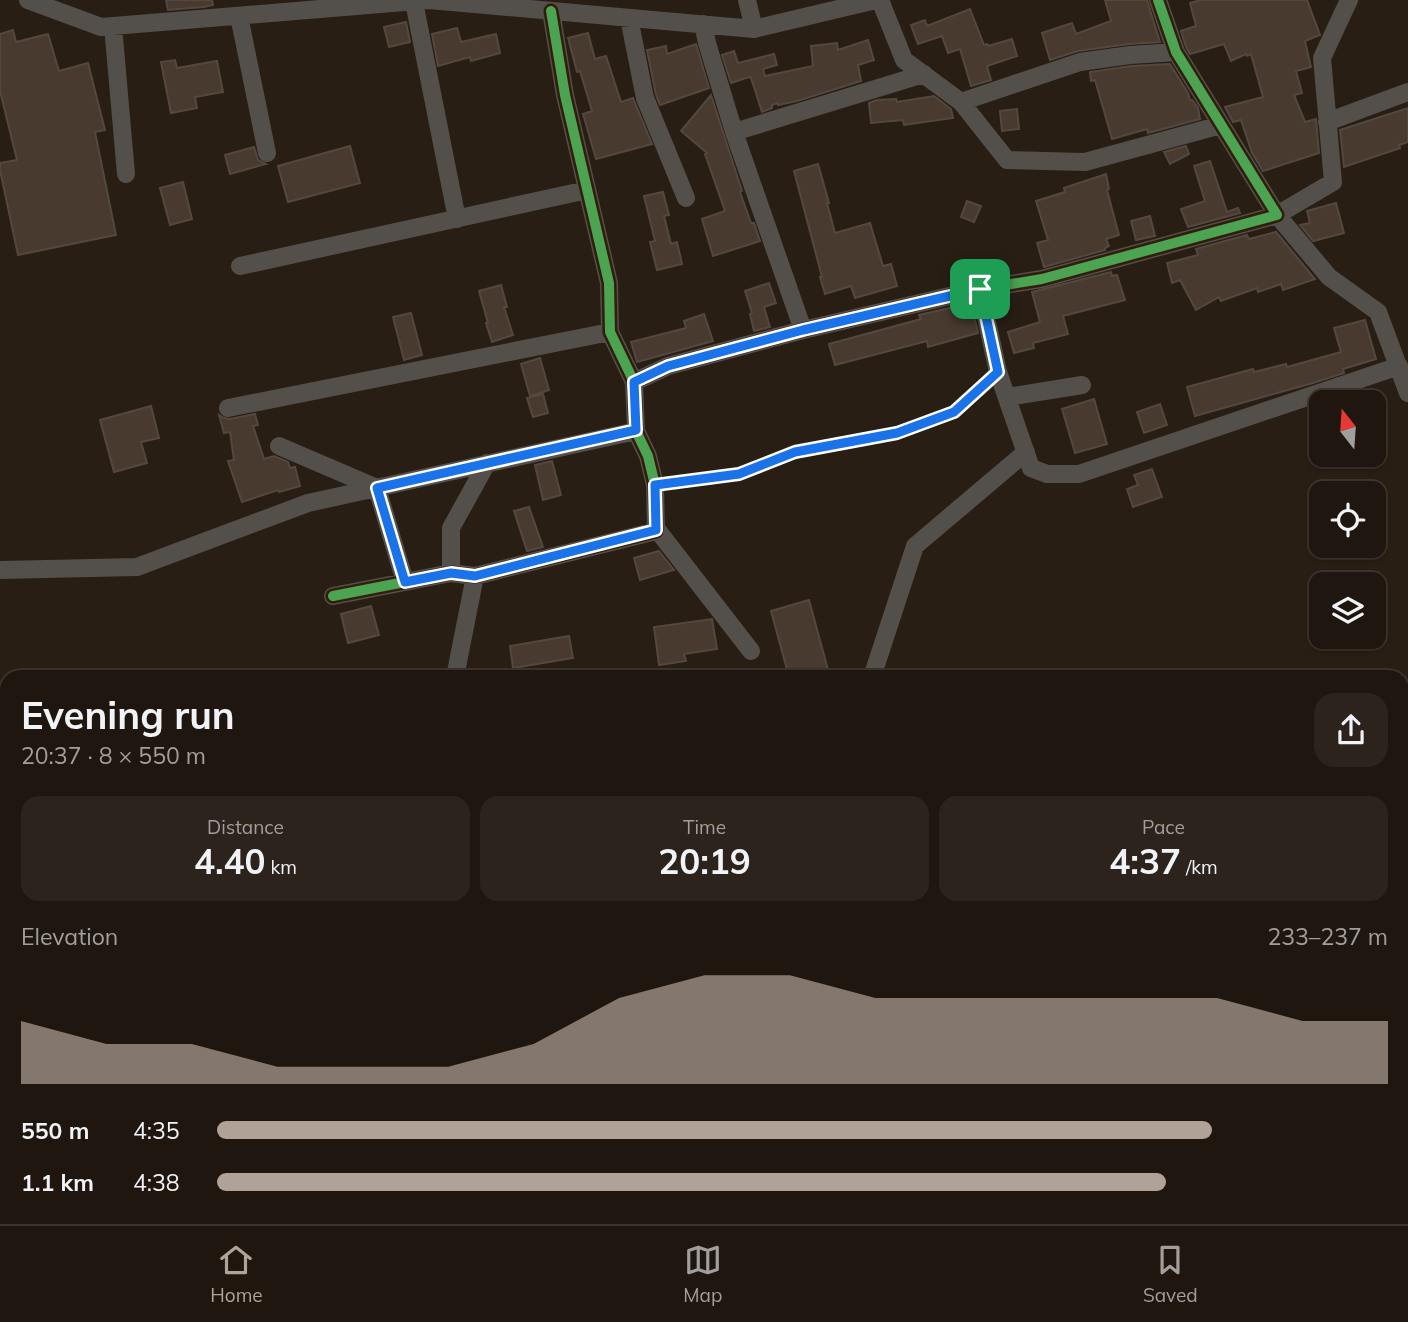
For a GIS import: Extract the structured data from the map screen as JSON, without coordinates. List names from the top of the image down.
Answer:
{
  "north": "top",
  "page": {
    "heading": ["Evening run", "20:37 · 8 × 550 m"],
    "stats": [
      ["Distance", "4.40 km"],
      ["Time", "20:19"],
      ["Pace", "4:37 /km"]
    ],
    "chart": ["Elevation", "233–237 m"],
    "list": [
      {
        "name": "550 m",
        "note": "4:35"
      },
      {
        "name": "1.1 km",
        "note": "4:38"
      }
    ],
    "tabs": ["Home", "Map", "Saved"]
  }
}
